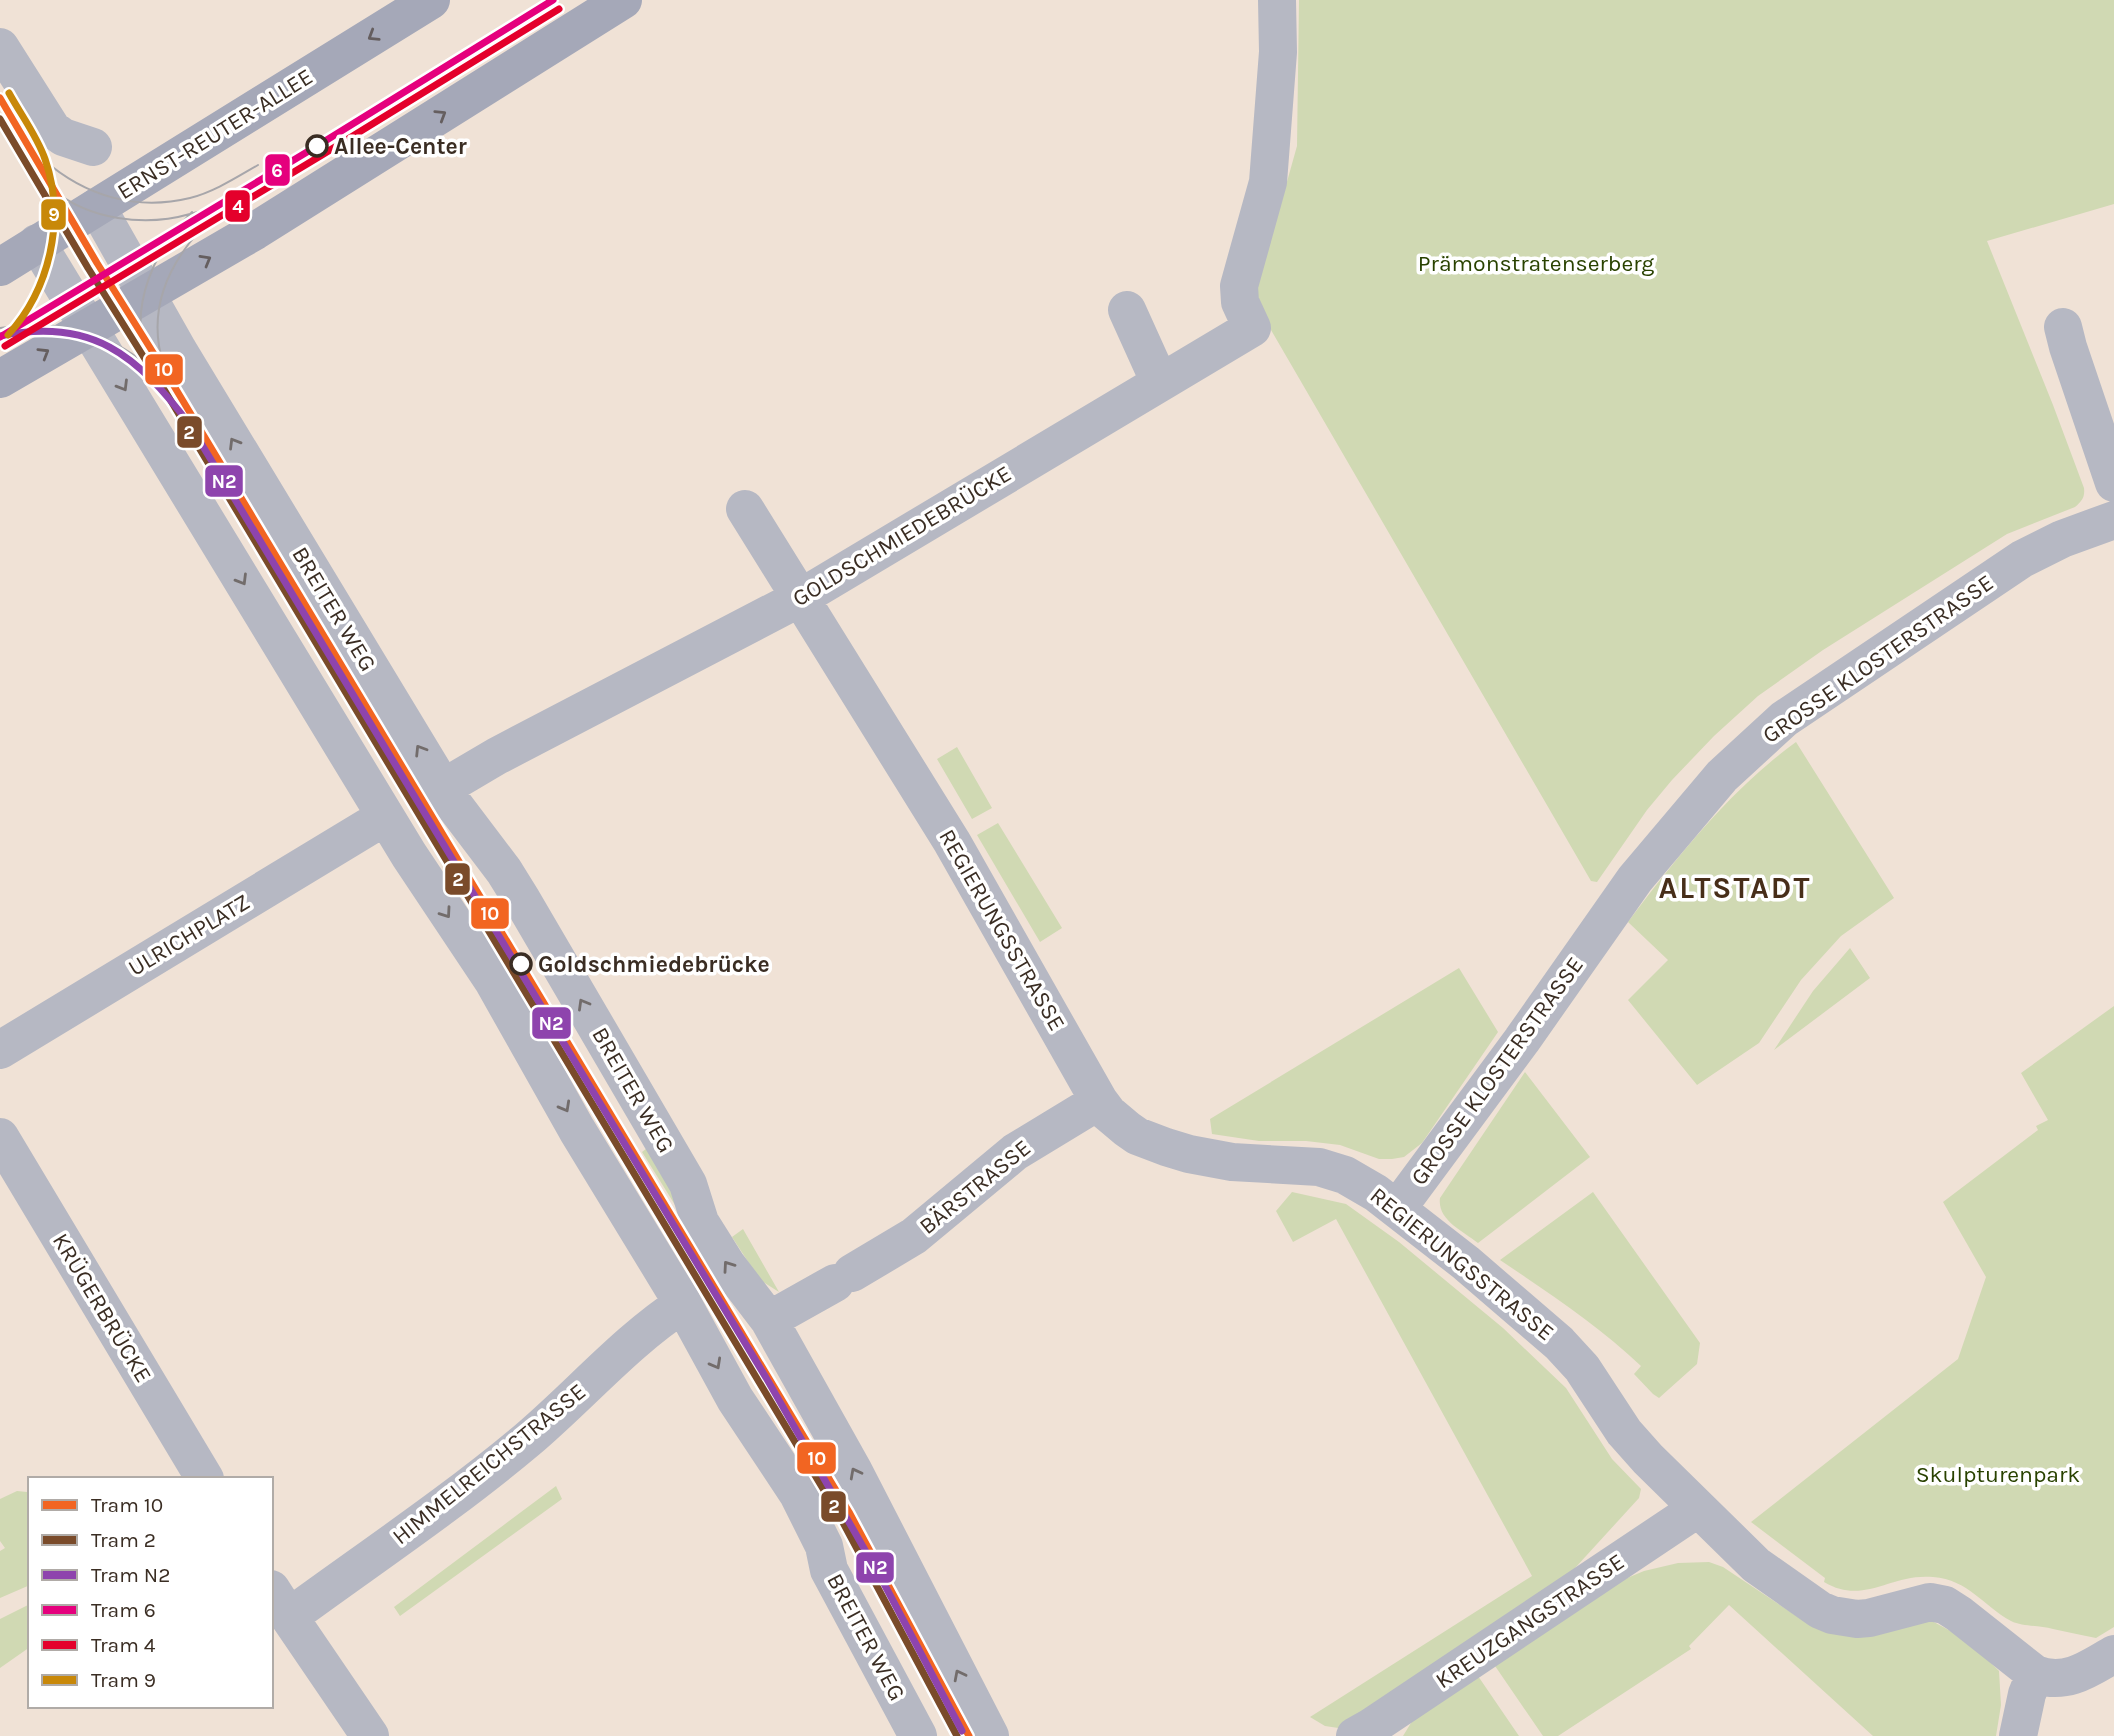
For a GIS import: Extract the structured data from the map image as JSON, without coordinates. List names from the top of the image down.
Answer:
{
  "streets": {
    "main road": ["ERNST-REUTER-ALLEE"],
    "street": [
      "GOLDSCHMIEDEBRÜCKE",
      "BREITER WEG",
      "GROSSE KLOSTERSTRASSE",
      "REGIERUNGSSTRASSE",
      "ULRICHPLATZ",
      "BÄRSTRASSE",
      "KRÜGERBRÜCKE",
      "HIMMELREICHSTRASSE",
      "KREUZGANGSTRASSE"
    ]
  },
  "crossings": [
    ["ERNST-REUTER-ALLEE", "BREITER WEG"],
    ["GOLDSCHMIEDEBRÜCKE", "REGIERUNGSSTRASSE"],
    ["BREITER WEG", "BÄRSTRASSE"],
    ["BREITER WEG", "HIMMELREICHSTRASSE"],
    ["GROSSE KLOSTERSTRASSE", "REGIERUNGSSTRASSE"],
    ["REGIERUNGSSTRASSE", "BÄRSTRASSE"],
    ["REGIERUNGSSTRASSE", "KREUZGANGSTRASSE"]
  ],
  "districts": ["ALTSTADT"],
  "parks": ["Prämonstratenserberg", "Skulpturenpark"],
  "places": ["Allee-Center", "Goldschmiedebrücke"],
  "lines": [
    "tram line 6",
    "tram line 4",
    "tram line 9",
    "tram line 10",
    "tram line 2",
    "tram line N2"
  ],
  "legend": [
    "Tram 10",
    "Tram 2",
    "Tram N2",
    "Tram 6",
    "Tram 4",
    "Tram 9"
  ]
}
